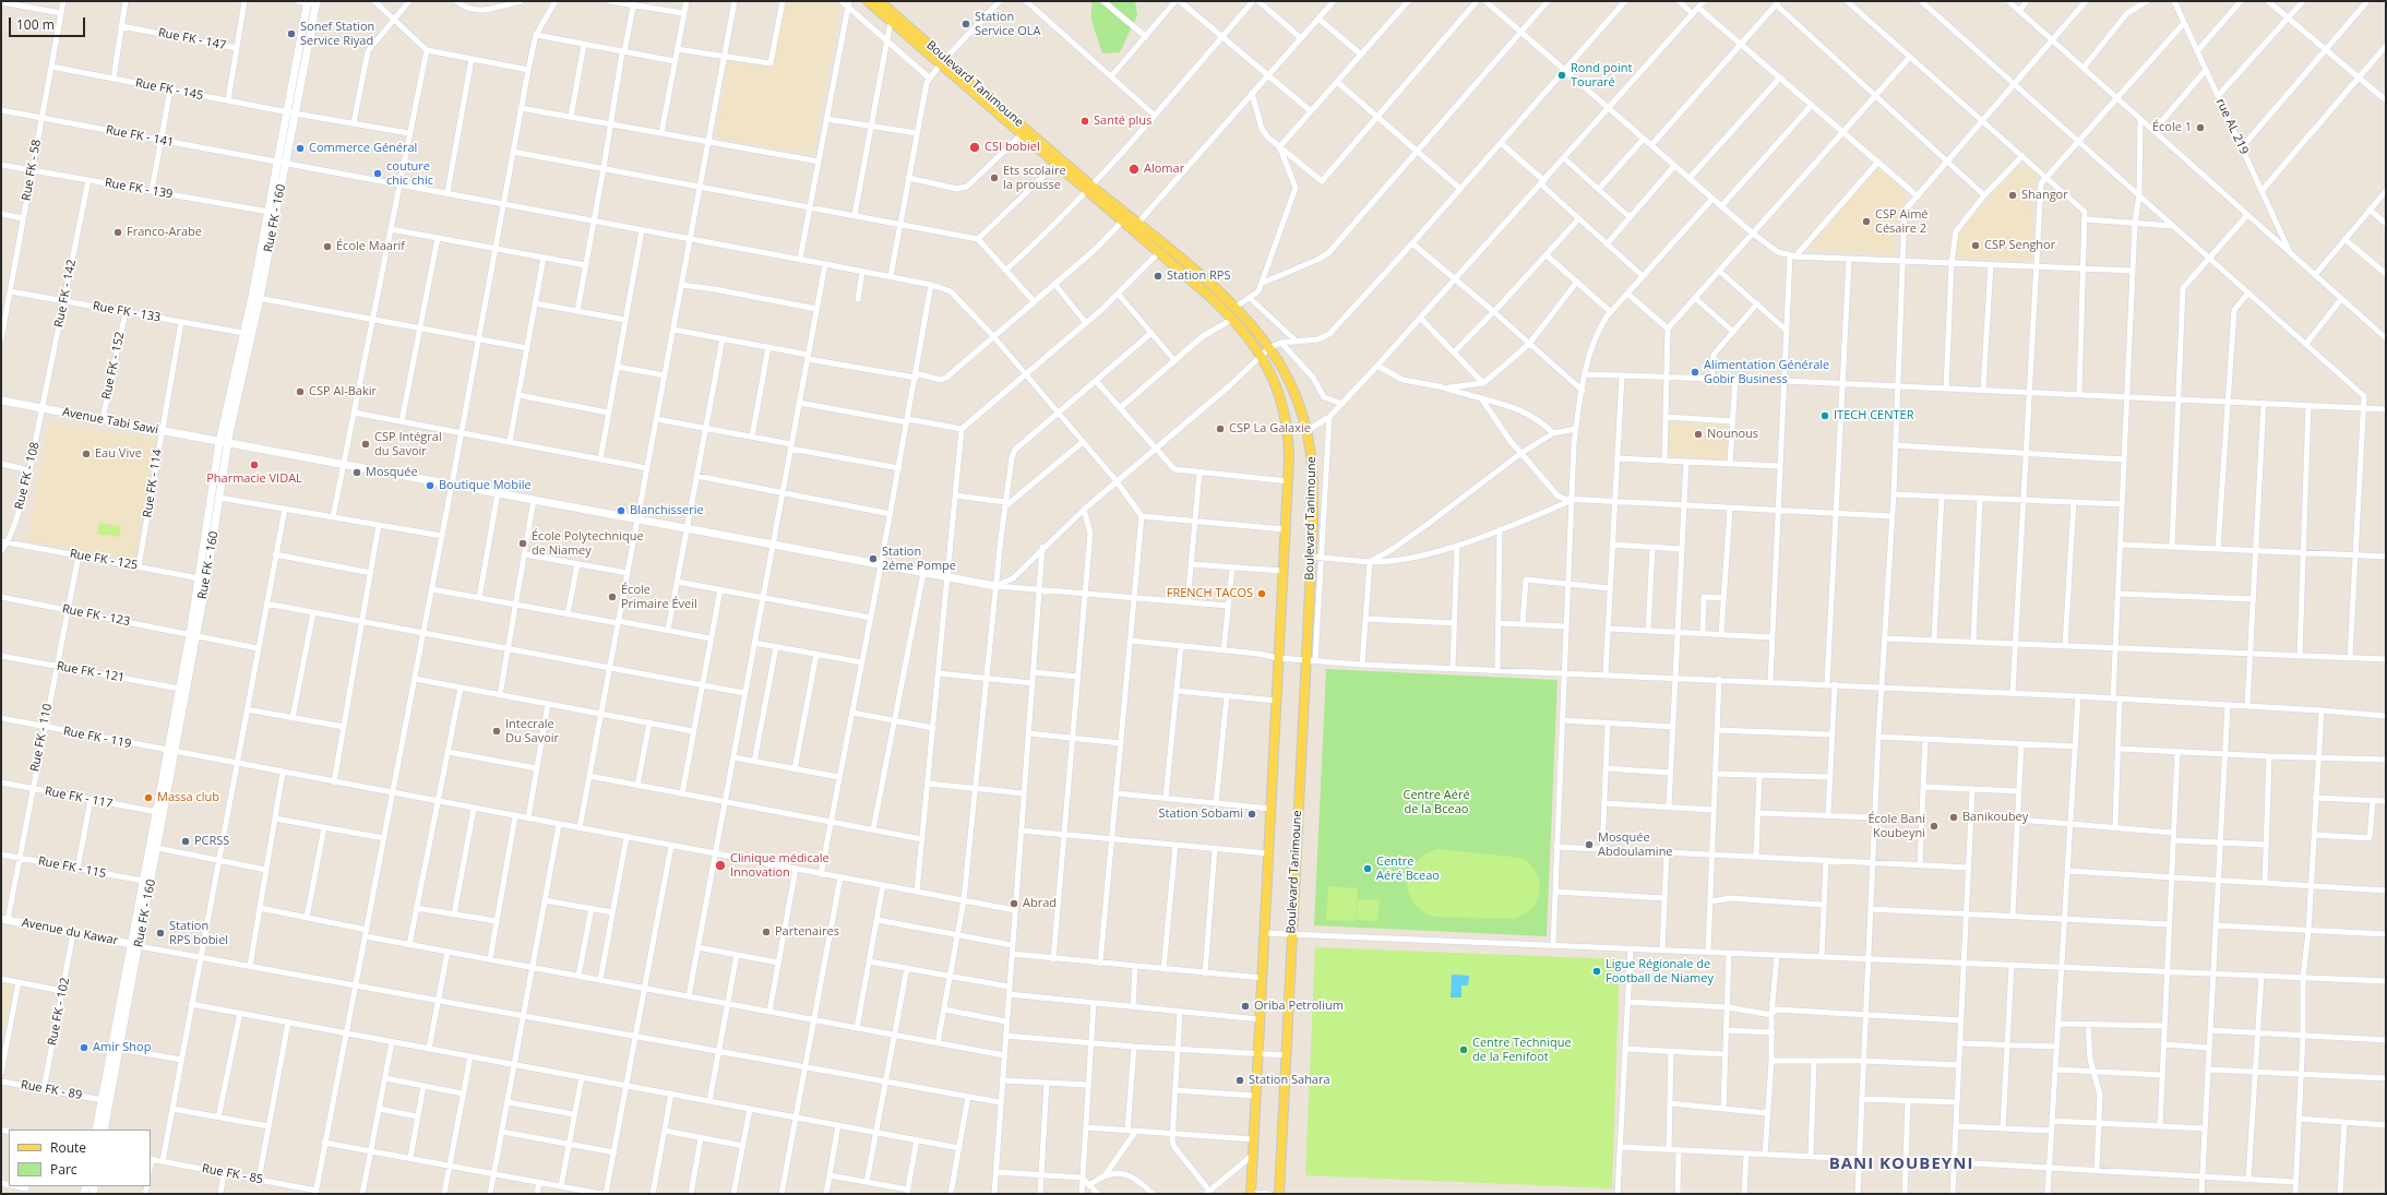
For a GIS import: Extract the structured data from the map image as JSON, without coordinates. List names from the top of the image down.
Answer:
{
  "streets": {
    "main road": [
      "Boulevard Tanimoune",
      "Rue FK - 160",
      "Avenue Tabi Sawi",
      "Avenue du Kawar"
    ],
    "street": [
      "Rue FK - 147",
      "Rue FK - 145",
      "rue AL 219",
      "Rue FK - 141",
      "Rue FK - 58",
      "Rue FK - 139",
      "Rue FK - 142",
      "Rue FK - 133",
      "Rue FK - 152",
      "Rue FK - 108",
      "Rue FK - 114",
      "Rue FK - 125",
      "Rue FK - 123",
      "Rue FK - 121",
      "Rue FK - 110",
      "Rue FK - 119",
      "Rue FK - 117",
      "Rue FK - 115",
      "Rue FK - 102",
      "Rue FK - 89",
      "Rue FK - 85"
    ]
  },
  "crossings": [
    ["Rue FK - 145", "Rue FK - 58"],
    ["Rue FK - 145", "Rue FK - 160"],
    ["Rue FK - 141", "Rue FK - 58"],
    ["Rue FK - 141", "Rue FK - 160"],
    ["Rue FK - 58", "Rue FK - 139"],
    ["Rue FK - 58", "Rue FK - 133"],
    ["Rue FK - 139", "Rue FK - 160"],
    ["Rue FK - 139", "Rue FK - 142"],
    ["Rue FK - 160", "Rue FK - 133"],
    ["Rue FK - 160", "Avenue Tabi Sawi"],
    ["Rue FK - 160", "Rue FK - 125"],
    ["Rue FK - 160", "Rue FK - 123"],
    ["Rue FK - 160", "Rue FK - 121"],
    ["Rue FK - 160", "Rue FK - 119"],
    ["Rue FK - 160", "Rue FK - 117"],
    ["Rue FK - 160", "Rue FK - 115"],
    ["Rue FK - 160", "Avenue du Kawar"],
    ["Rue FK - 160", "Rue FK - 89"],
    ["Rue FK - 142", "Rue FK - 133"],
    ["Rue FK - 142", "Avenue Tabi Sawi"],
    ["Rue FK - 142", "Rue FK - 108"],
    ["Rue FK - 133", "Rue FK - 152"],
    ["Rue FK - 133", "Rue FK - 114"],
    ["Rue FK - 152", "Avenue Tabi Sawi"],
    ["Avenue Tabi Sawi", "Rue FK - 108"],
    ["Avenue Tabi Sawi", "Rue FK - 114"],
    ["Rue FK - 108", "Rue FK - 125"],
    ["Rue FK - 114", "Rue FK - 125"],
    ["Rue FK - 125", "Rue FK - 110"],
    ["Rue FK - 123", "Rue FK - 110"],
    ["Rue FK - 121", "Rue FK - 110"],
    ["Rue FK - 110", "Rue FK - 119"],
    ["Rue FK - 110", "Rue FK - 117"],
    ["Rue FK - 110", "Rue FK - 115"],
    ["Rue FK - 110", "Avenue du Kawar"],
    ["Avenue du Kawar", "Rue FK - 102"],
    ["Rue FK - 102", "Rue FK - 89"]
  ],
  "districts": ["BANI KOUBEYNI"],
  "parks": ["Centre Aéré de la Bceao"],
  "places": [
    "Station Service OLA",
    "Sonef Station Service Riyad",
    "Rond point Touraré",
    "Santé plus",
    "École 1",
    "CSI bobiel",
    "Commerce Général",
    "Alomar",
    "couture chic chic",
    "Ets scolaire la prousse",
    "Shangor",
    "CSP Aimé Césaire 2",
    "Franco-Arabe",
    "CSP Senghor",
    "École Maarif",
    "Station RPS",
    "Alimentation Générale Gobir Business",
    "CSP Al-Bakir",
    "ITECH CENTER",
    "CSP La Galaxie",
    "Nounous",
    "CSP Intégral du Savoir",
    "Eau Vive",
    "Pharmacie VIDAL",
    "Mosquée",
    "Boutique Mobile",
    "Blanchisserie",
    "École Polytechnique de Niamey",
    "Station 2éme Pompe",
    "FRENCH TACOS",
    "École Primaire Éveil",
    "Intecrale Du Savoir",
    "Massa club",
    "Station Sobami",
    "Banikoubey",
    "École Bani Koubeyni",
    "PCRSS",
    "Mosquée Abdoulamine",
    "Clinique médicale Innovation",
    "Centre Aéré Bceao",
    "Abrad",
    "Partenaires",
    "Station RPS bobiel",
    "Ligue Régionale de Football de Niamey",
    "Oriba Petrolium",
    "Amir Shop",
    "Centre Technique de la Fenifoot",
    "Station Sahara"
  ],
  "legend": ["Route", "Parc"],
  "scale_bar": "100 m"
}
